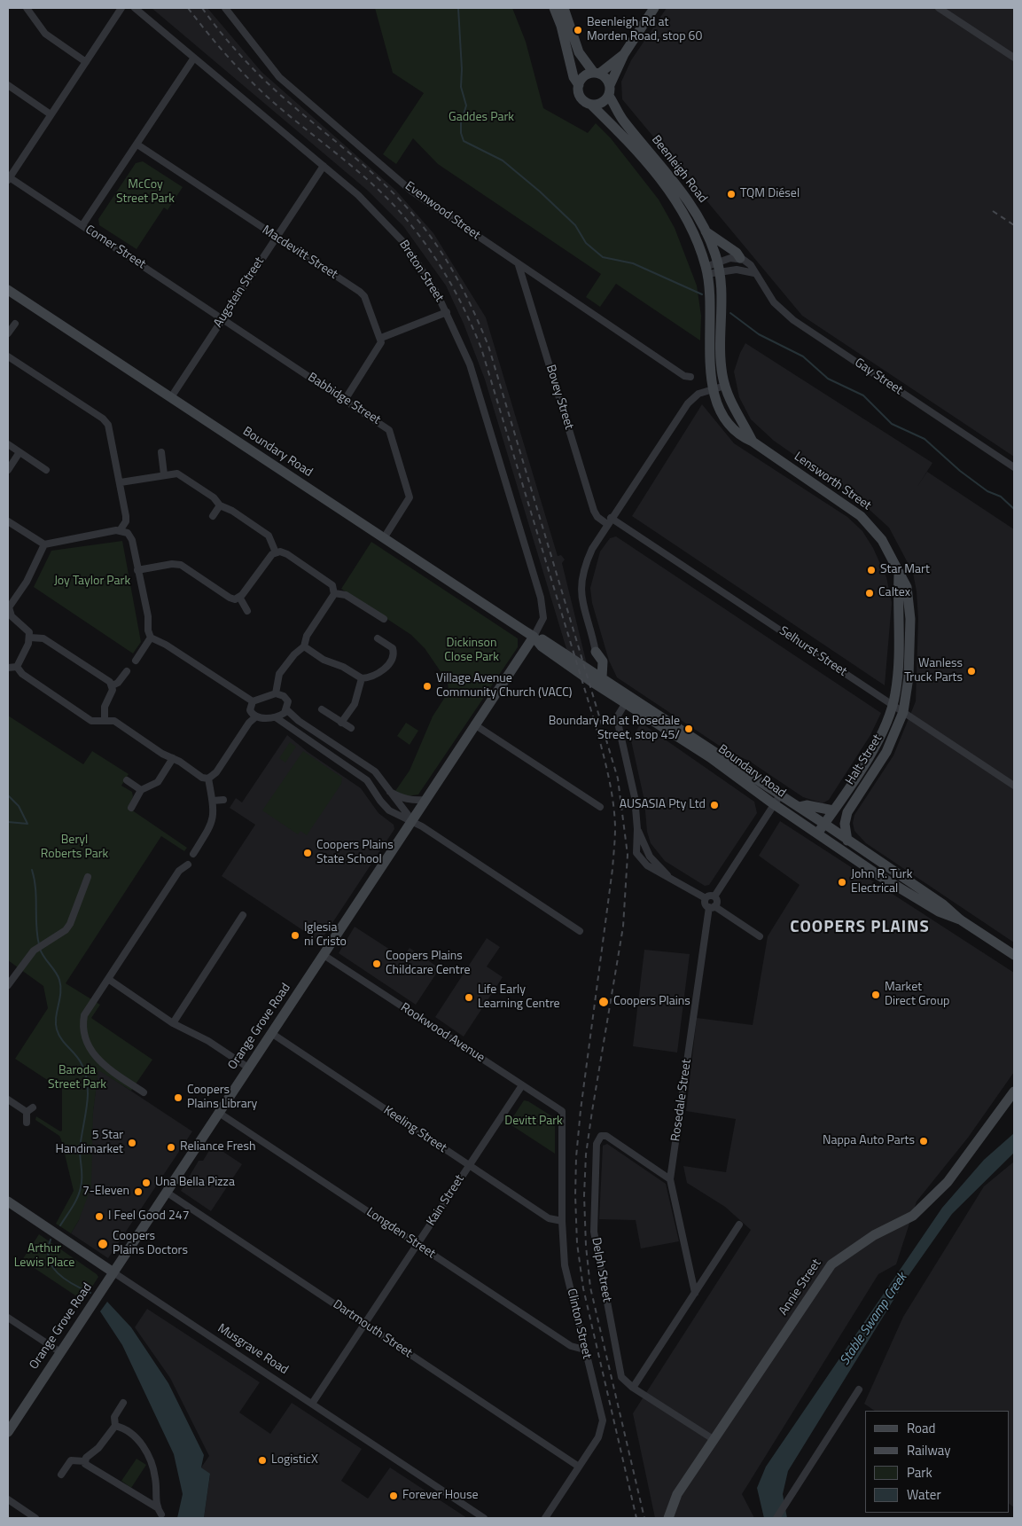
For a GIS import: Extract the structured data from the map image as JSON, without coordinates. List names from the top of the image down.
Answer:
{
  "streets": {
    "main road": [
      "Beenleigh Road",
      "Boundary Road",
      "Lensworth Street",
      "Halt Street",
      "Orange Grove Road",
      "Annie Street",
      "Musgrave Road"
    ],
    "street": [
      "Evenwood Street",
      "Comer Street",
      "Macdevitt Street",
      "Breton Street",
      "Augstein Street",
      "Gay Street",
      "Bovey Street",
      "Babbidge Street",
      "Selhurst Street",
      "Rookwood Avenue",
      "Rosedale Street",
      "Keeling Street",
      "Kain Street",
      "Longden Street",
      "Delph Street",
      "Clinton Street",
      "Dartmouth Street"
    ]
  },
  "crossings": [
    ["Beenleigh Road", "Lensworth Street"],
    ["Evenwood Street", "Bovey Street"],
    ["Comer Street", "Augstein Street"],
    ["Comer Street", "Babbidge Street"],
    ["Macdevitt Street", "Augstein Street"],
    ["Breton Street", "Augstein Street"],
    ["Breton Street", "Boundary Road"],
    ["Breton Street", "Orange Grove Road"],
    ["Augstein Street", "Babbidge Street"],
    ["Augstein Street", "Boundary Road"],
    ["Bovey Street", "Selhurst Street"],
    ["Babbidge Street", "Boundary Road"],
    ["Boundary Road", "Halt Street"],
    ["Boundary Road", "Orange Grove Road"],
    ["Lensworth Street", "Selhurst Street"],
    ["Lensworth Street", "Halt Street"],
    ["Selhurst Street", "Halt Street"],
    ["Orange Grove Road", "Rookwood Avenue"],
    ["Orange Grove Road", "Keeling Street"],
    ["Orange Grove Road", "Longden Street"],
    ["Orange Grove Road", "Dartmouth Street"],
    ["Orange Grove Road", "Musgrave Road"],
    ["Rookwood Avenue", "Kain Street"],
    ["Rookwood Avenue", "Clinton Street"],
    ["Rosedale Street", "Delph Street"],
    ["Keeling Street", "Kain Street"],
    ["Keeling Street", "Clinton Street"],
    ["Kain Street", "Longden Street"],
    ["Kain Street", "Dartmouth Street"],
    ["Kain Street", "Musgrave Road"],
    ["Longden Street", "Clinton Street"],
    ["Clinton Street", "Dartmouth Street"]
  ],
  "districts": ["COOPERS PLAINS"],
  "water": ["Stable Swamp Creek"],
  "parks": [
    "Gaddes Park",
    "McCoy Street Park",
    "Joy Taylor Park",
    "Dickinson Close Park",
    "Beryl Roberts Park",
    "Baroda Street Park",
    "Devitt Park",
    "Arthur Lewis Place"
  ],
  "places": [
    "Beenleigh Rd at Morden Road, stop 60",
    "TQM Diésel",
    "Star Mart",
    "Caltex",
    "Wanless Truck Parts",
    "Village Avenue Community Church (VACC)",
    "Boundary Rd at Rosedale Street, stop 45/",
    "AUSASIA Pty Ltd",
    "Coopers Plains State School",
    "John R. Turk Electrical",
    "Iglesia ni Cristo",
    "Coopers Plains Childcare Centre",
    "Market Direct Group",
    "Life Early Learning Centre",
    "Coopers Plains",
    "Coopers Plains Library",
    "Nappa Auto Parts",
    "5 Star Handimarket",
    "Reliance Fresh",
    "Una Bella Pizza",
    "7-Eleven",
    "I Feel Good 247",
    "Coopers Plains Doctors",
    "LogisticX",
    "Forever House"
  ],
  "legend": [
    "Road",
    "Railway",
    "Park",
    "Water"
  ]
}
